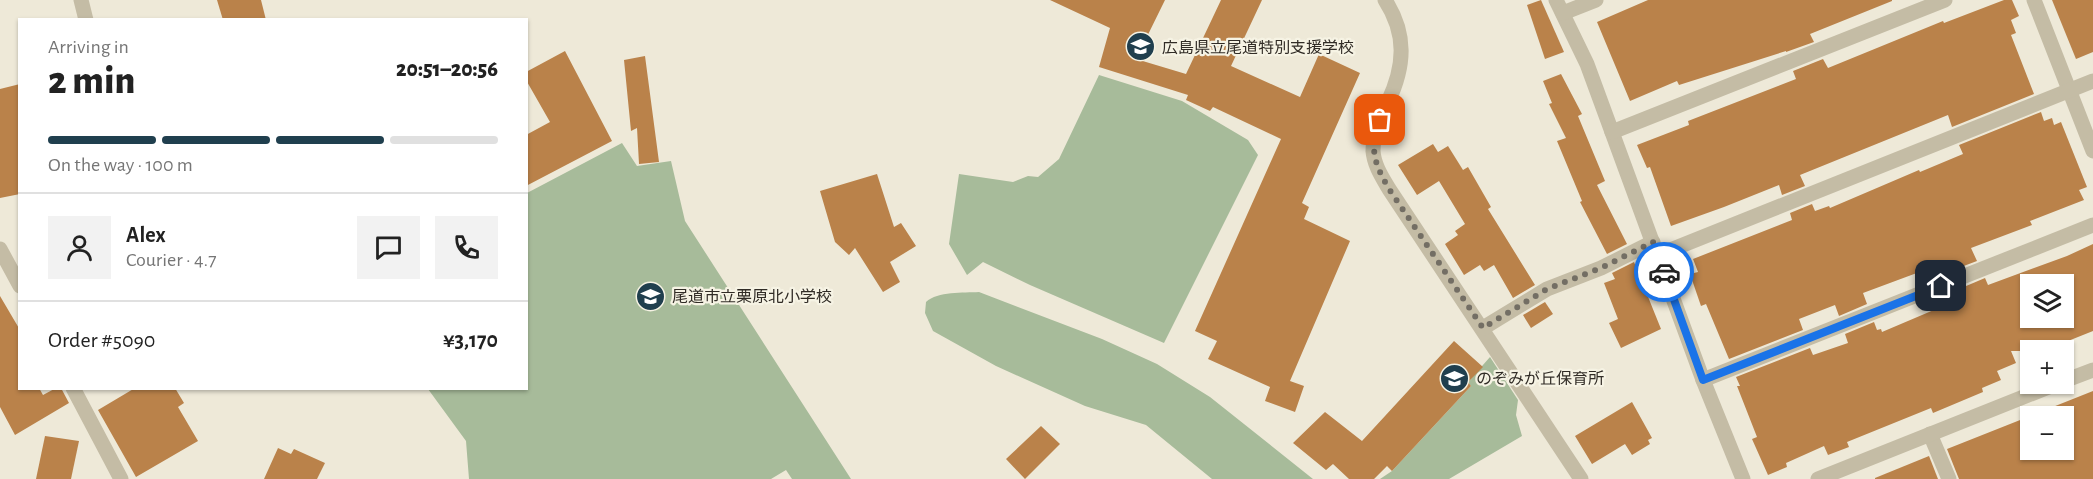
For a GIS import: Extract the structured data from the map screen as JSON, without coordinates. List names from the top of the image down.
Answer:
{
  "places": {
    "school or university": ["広島県立尾道特別支援学校", "尾道市立栗原北小学校", "のぞみが丘保育所"]
  },
  "page": {
    "heading": ["2 min", "Arriving in", "20:51–20:56"],
    "panel": [
      "Alex",
      "Courier · 4.7",
      "Order #5090",
      "¥3,170"
    ],
    "bar": "On the way · 100 m",
    "map_buttons": ["+", "−"]
  }
}
